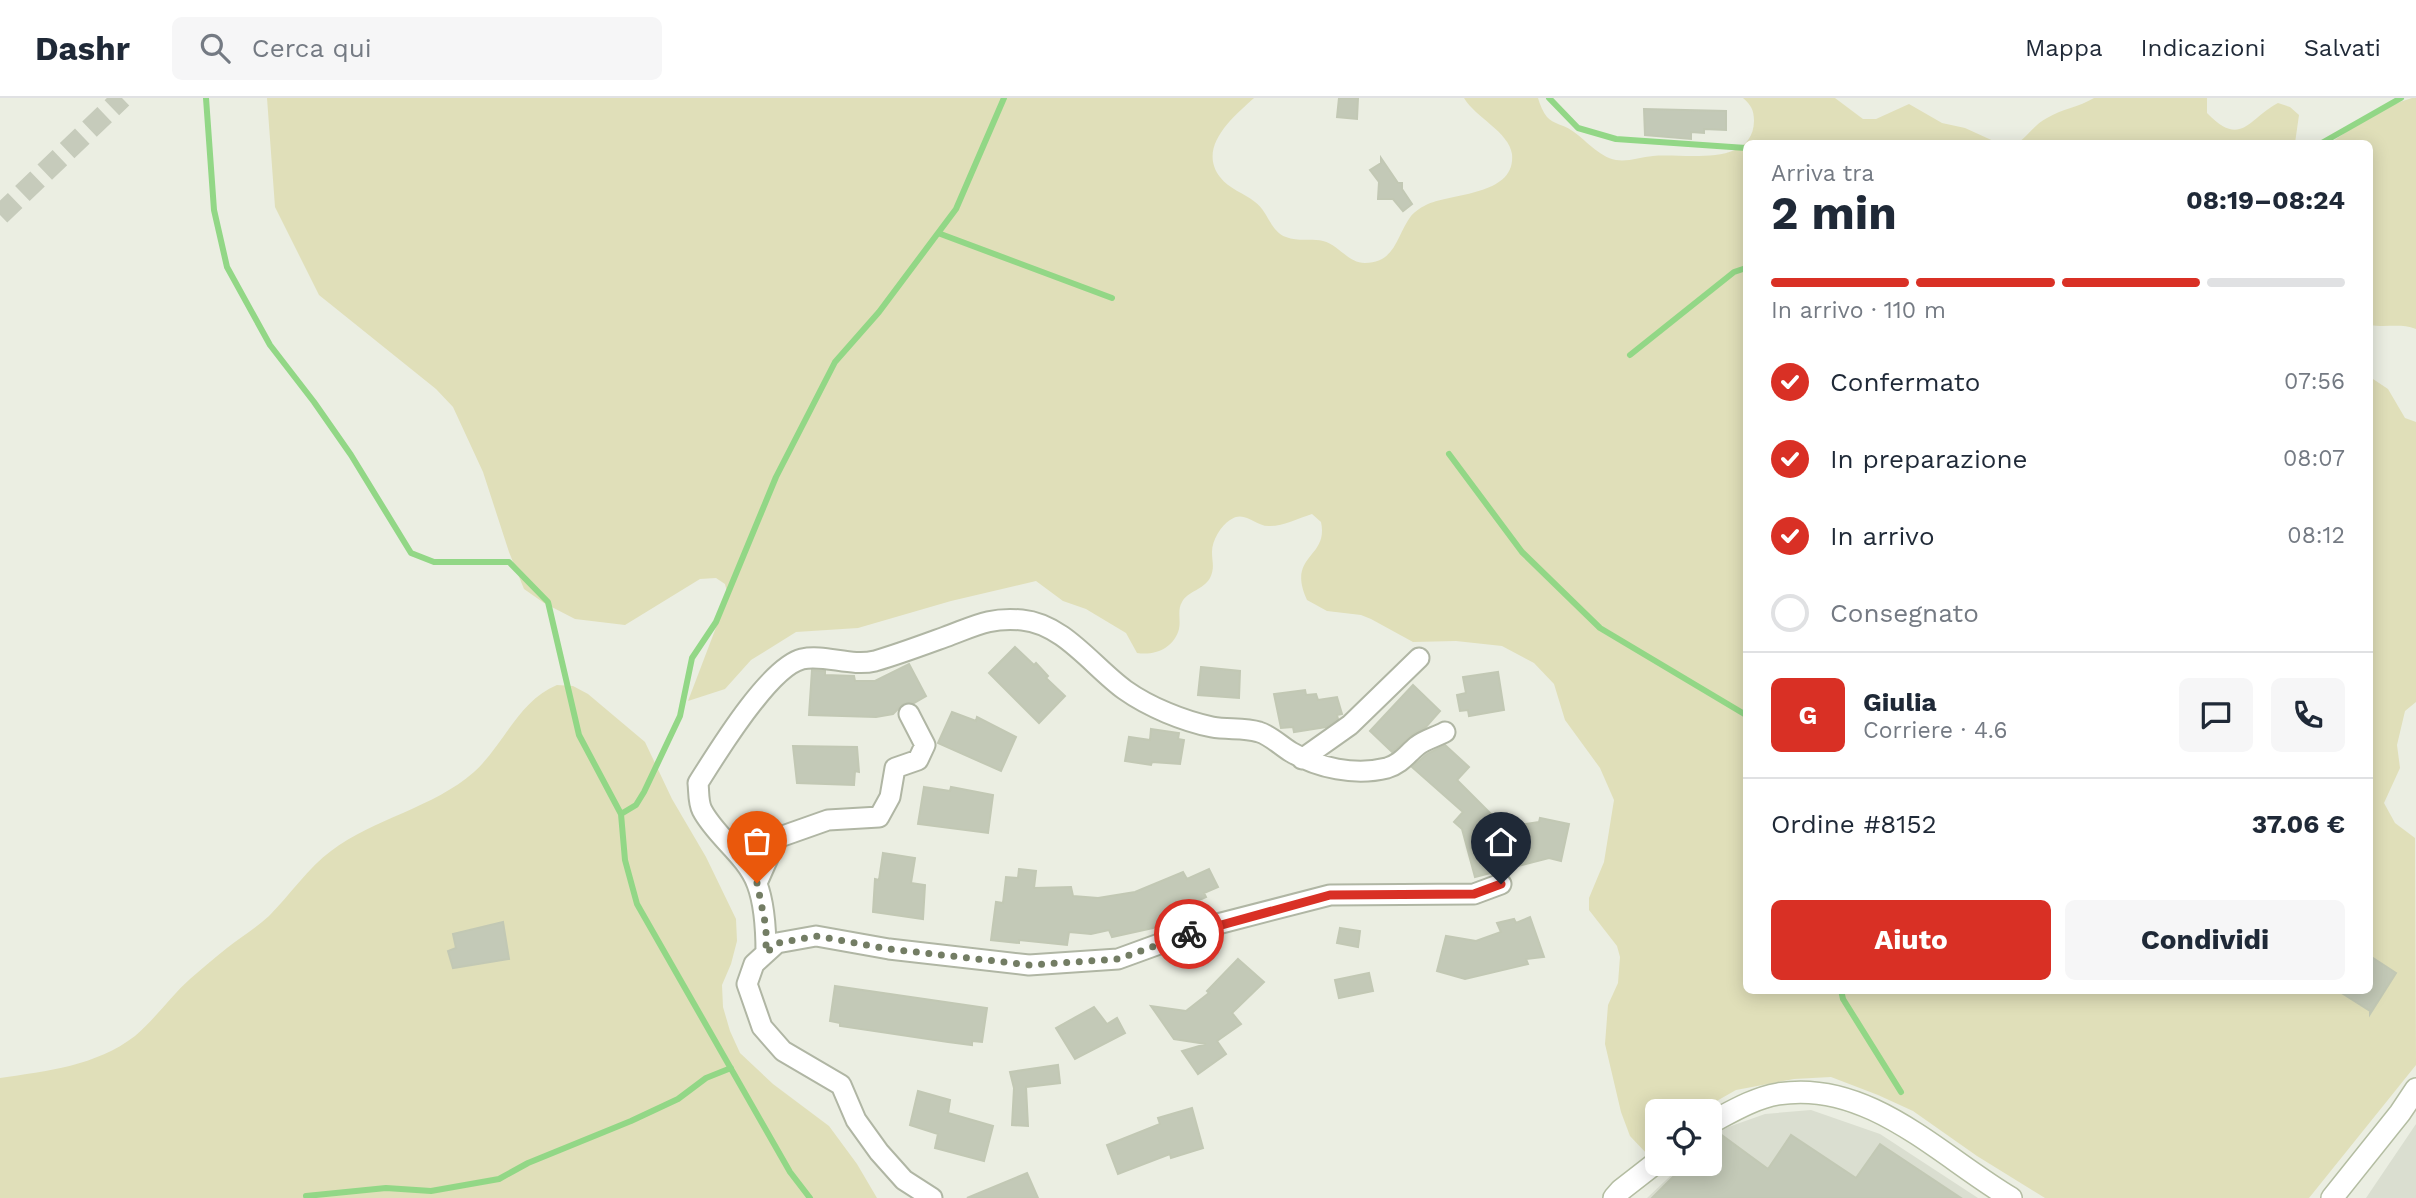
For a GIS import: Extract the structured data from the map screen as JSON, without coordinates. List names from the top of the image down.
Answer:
{
  "page": {
    "header": "Dashr",
    "search": "Cerca qui",
    "nav": ["Mappa", "Indicazioni", "Salvati"],
    "heading": ["2 min", "Arriva tra", "08:19–08:24"],
    "panel": [
      "Giulia",
      "Corriere · 4.6",
      "Ordine #8152",
      "37.06 €"
    ],
    "bar": "In arrivo · 110 m",
    "list": [
      ["Confermato", "07:56"],
      ["In preparazione", "08:07"],
      ["In arrivo", "08:12"],
      "Consegnato"
    ],
    "round": "G",
    "buttons": ["Aiuto", "Condividi"]
  }
}
